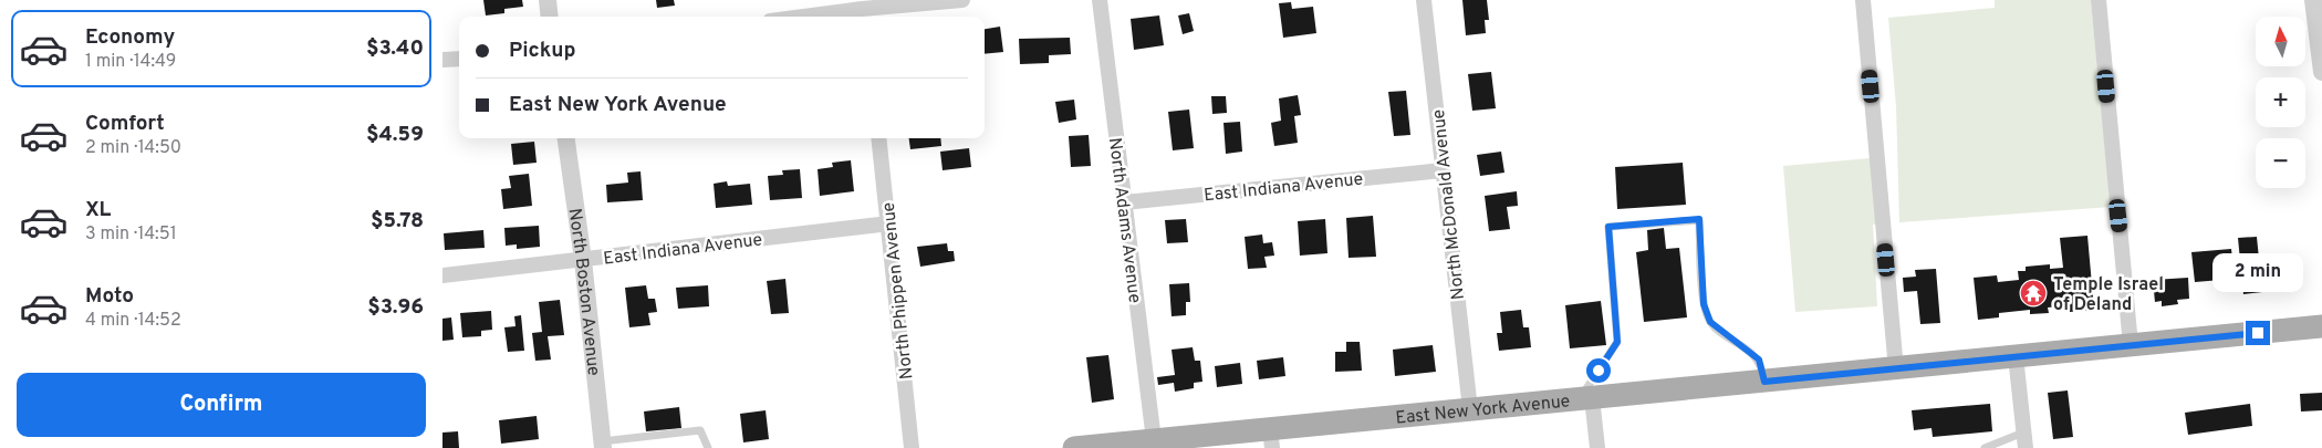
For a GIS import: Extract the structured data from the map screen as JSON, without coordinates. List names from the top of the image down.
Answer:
{
  "streets": {
    "main road": ["East New York Avenue"],
    "street": [
      "East Indiana Avenue",
      "North McDonald Avenue",
      "North Adams Avenue",
      "North Boston Avenue",
      "North Phippen Avenue"
    ]
  },
  "crossings": [
    ["East Indiana Avenue", "North McDonald Avenue"],
    ["East Indiana Avenue", "North Adams Avenue"],
    ["East Indiana Avenue", "North Boston Avenue"],
    ["East Indiana Avenue", "North Phippen Avenue"],
    ["North McDonald Avenue", "East New York Avenue"],
    ["North Adams Avenue", "East New York Avenue"]
  ],
  "places": {
    "temple": ["Temple Israel of Deland"]
  },
  "north": "top",
  "page": {
    "list": [
      {
        "name": "Economy",
        "note": "1 min · 14:49",
        "value": "$3.40"
      },
      {
        "name": "Comfort",
        "note": "2 min · 14:50",
        "value": "$4.59"
      },
      {
        "name": "XL",
        "note": "3 min · 14:51",
        "value": "$5.78"
      },
      {
        "name": "Moto",
        "note": "4 min · 14:52",
        "value": "$3.96"
      }
    ],
    "map_buttons": ["+", "−"],
    "banner": ["Pickup", "East New York Avenue"],
    "bubble": "2 min",
    "buttons": "Confirm"
  }
}
